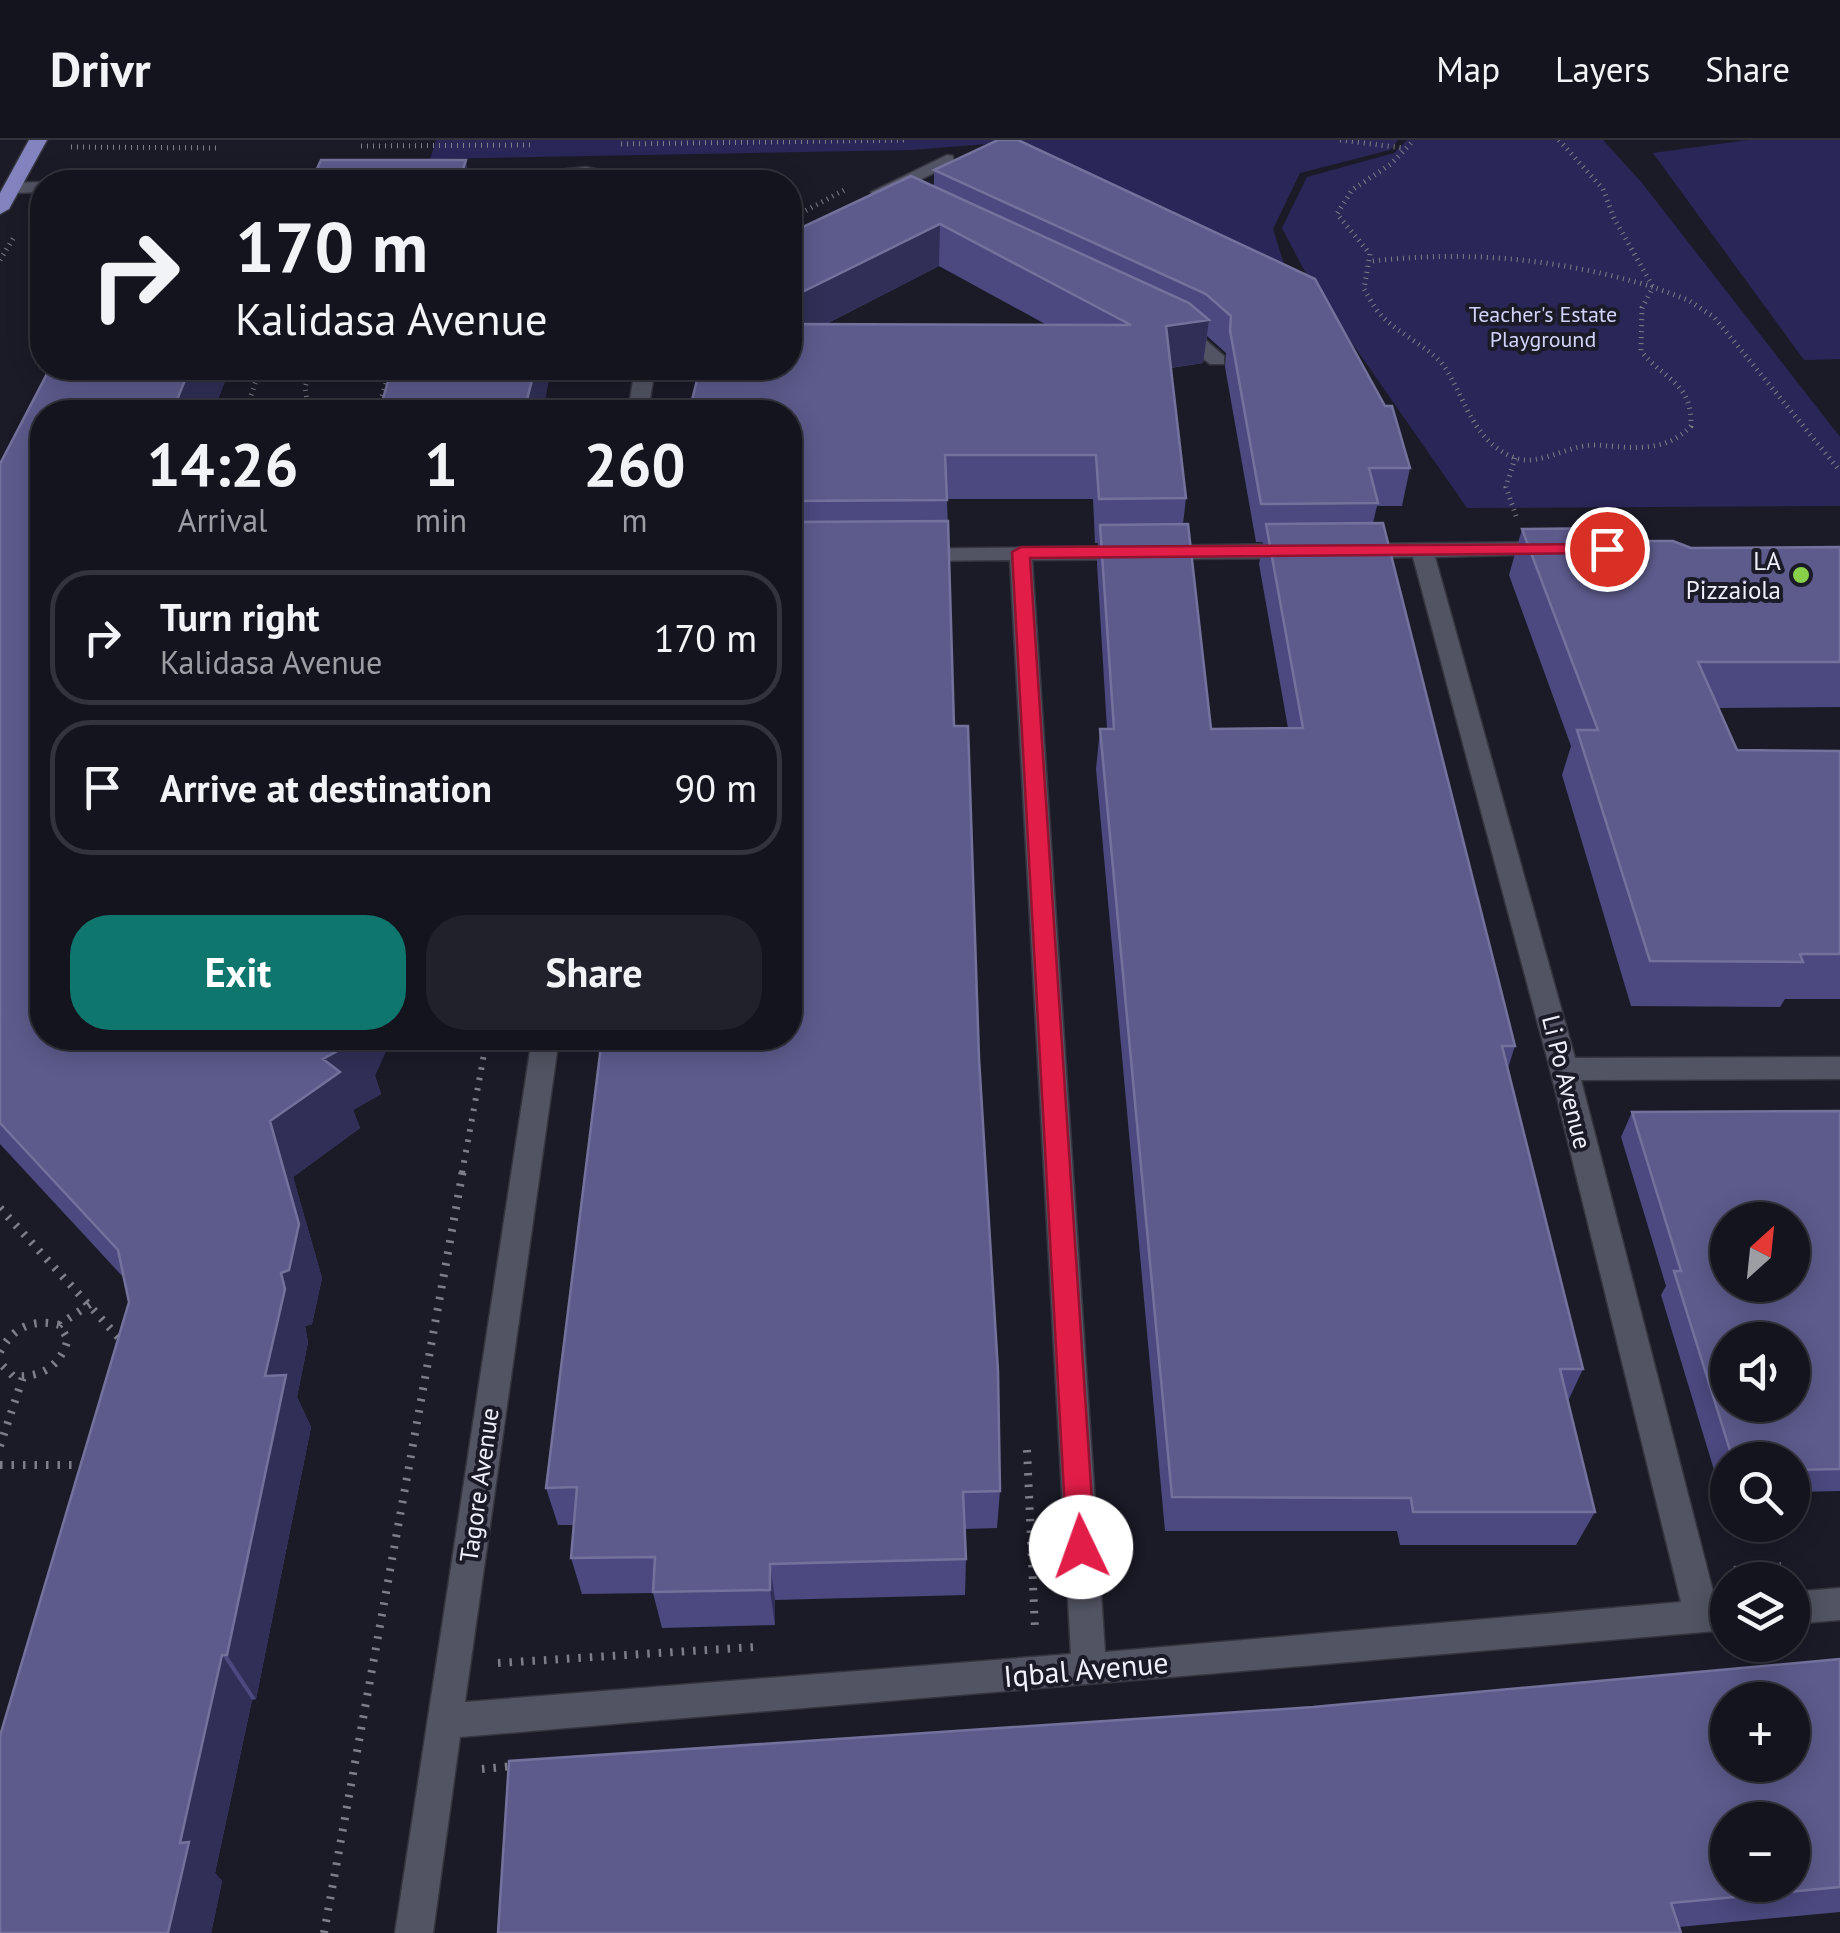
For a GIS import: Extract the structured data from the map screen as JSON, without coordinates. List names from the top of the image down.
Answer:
{
  "streets": {
    "street": ["Li Po Avenue", "Tagore Avenue", "Iqbal Avenue"]
  },
  "crossings": [
    ["Tagore Avenue", "Iqbal Avenue"]
  ],
  "parks": ["Teacher's Estate Playground"],
  "places": ["LA Pizzaiola"],
  "north": "top right",
  "page": {
    "header": "Drivr",
    "nav": ["Map", "Layers", "Share"],
    "turn": ["170 m", "Kalidasa Avenue"],
    "eta": [
      "14:26",
      "Arrival",
      "1",
      "min",
      "260",
      "m"
    ],
    "list": [
      {
        "name": "Turn right",
        "note": "Kalidasa Avenue",
        "value": "170 m"
      },
      {
        "name": "Arrive at destination",
        "value": "90 m"
      }
    ],
    "buttons": ["Exit", "Share"],
    "map_buttons": ["+", "−"]
  }
}
